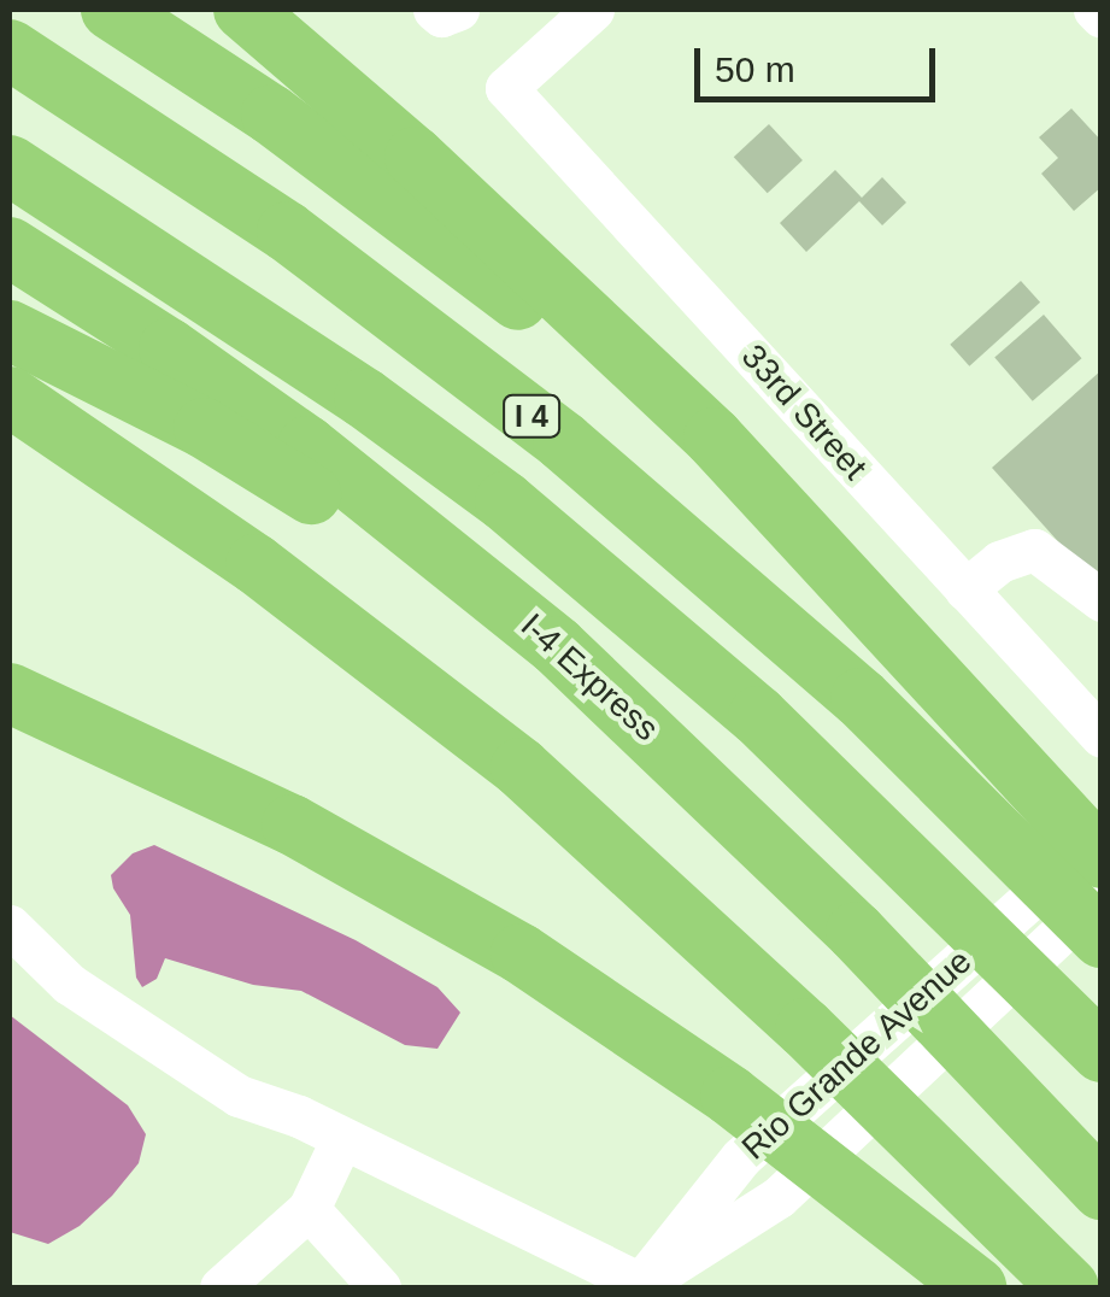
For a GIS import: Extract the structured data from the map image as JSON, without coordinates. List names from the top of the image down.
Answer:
{
  "streets": {
    "highway": ["I 4", "I-4 Express"],
    "street": ["33rd Street", "Rio Grande Avenue"]
  },
  "scale_bar": "50 m"
}
